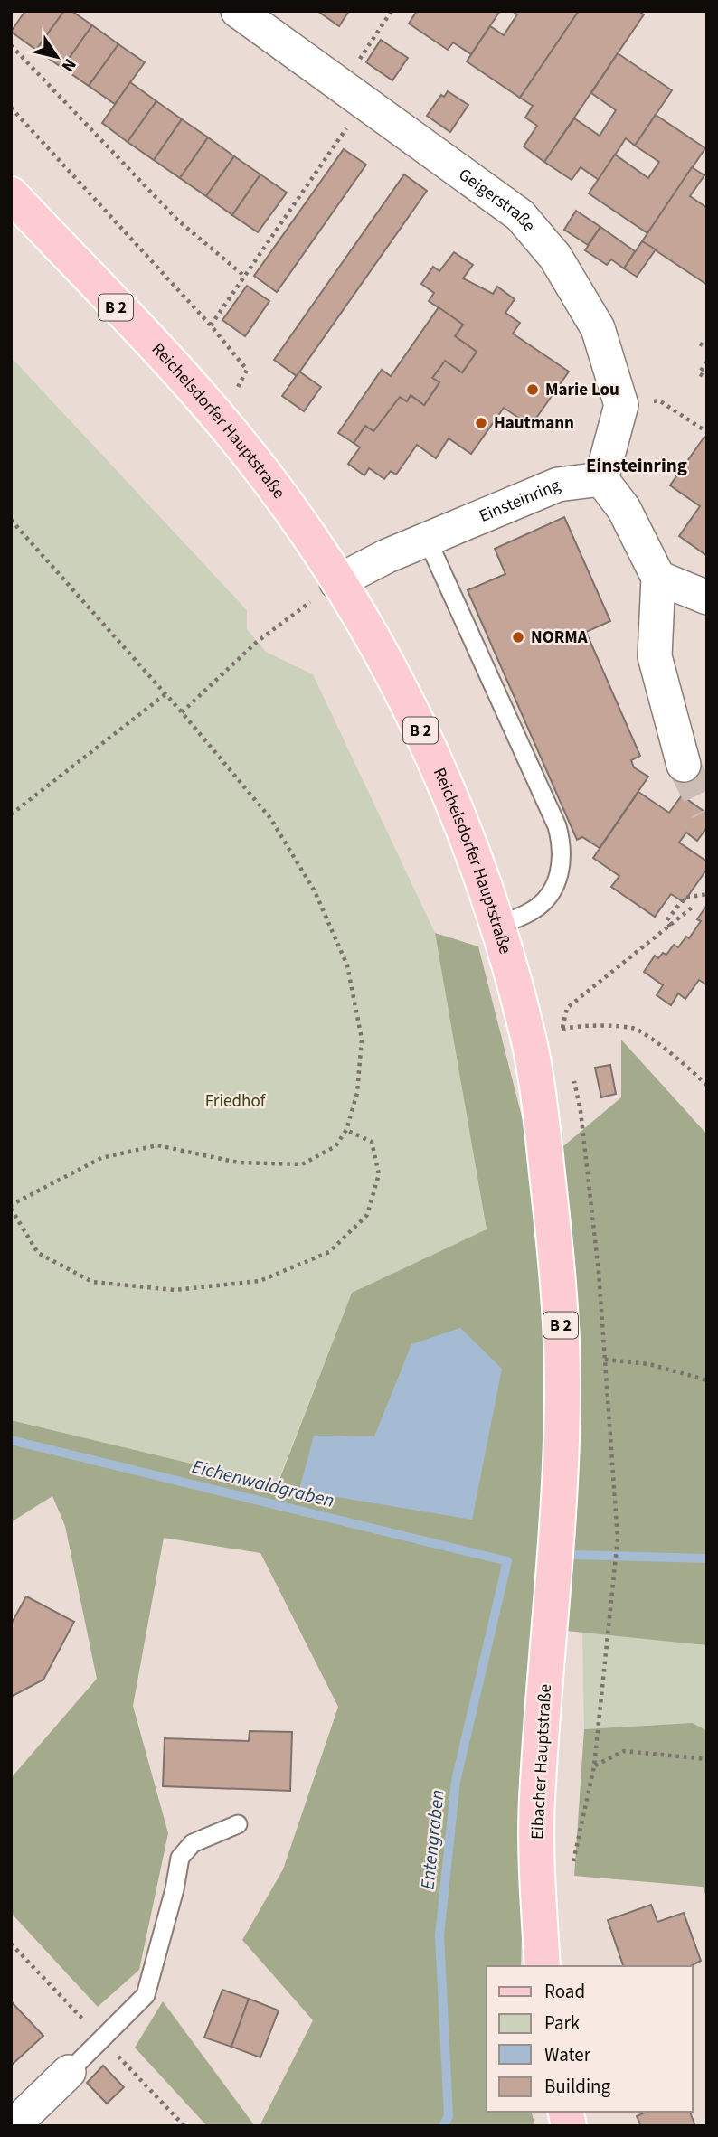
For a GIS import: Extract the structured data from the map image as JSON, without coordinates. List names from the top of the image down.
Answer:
{
  "streets": {
    "main road": ["B 2", "Reichelsdorfer Hauptstraße", "Eibacher Hauptstraße"],
    "street": ["Geigerstraße", "Einsteinring"]
  },
  "crossings": [
    ["Reichelsdorfer Hauptstraße", "Einsteinring"],
    ["Reichelsdorfer Hauptstraße", "Eibacher Hauptstraße"]
  ],
  "districts": ["Einsteinring"],
  "water": ["Eichenwaldgraben", "Entengraben"],
  "parks": ["Friedhof"],
  "places": ["Marie Lou", "Hautmann", "NORMA"],
  "legend": [
    "Road",
    "Park",
    "Water",
    "Building"
  ],
  "north": "bottom right"
}
